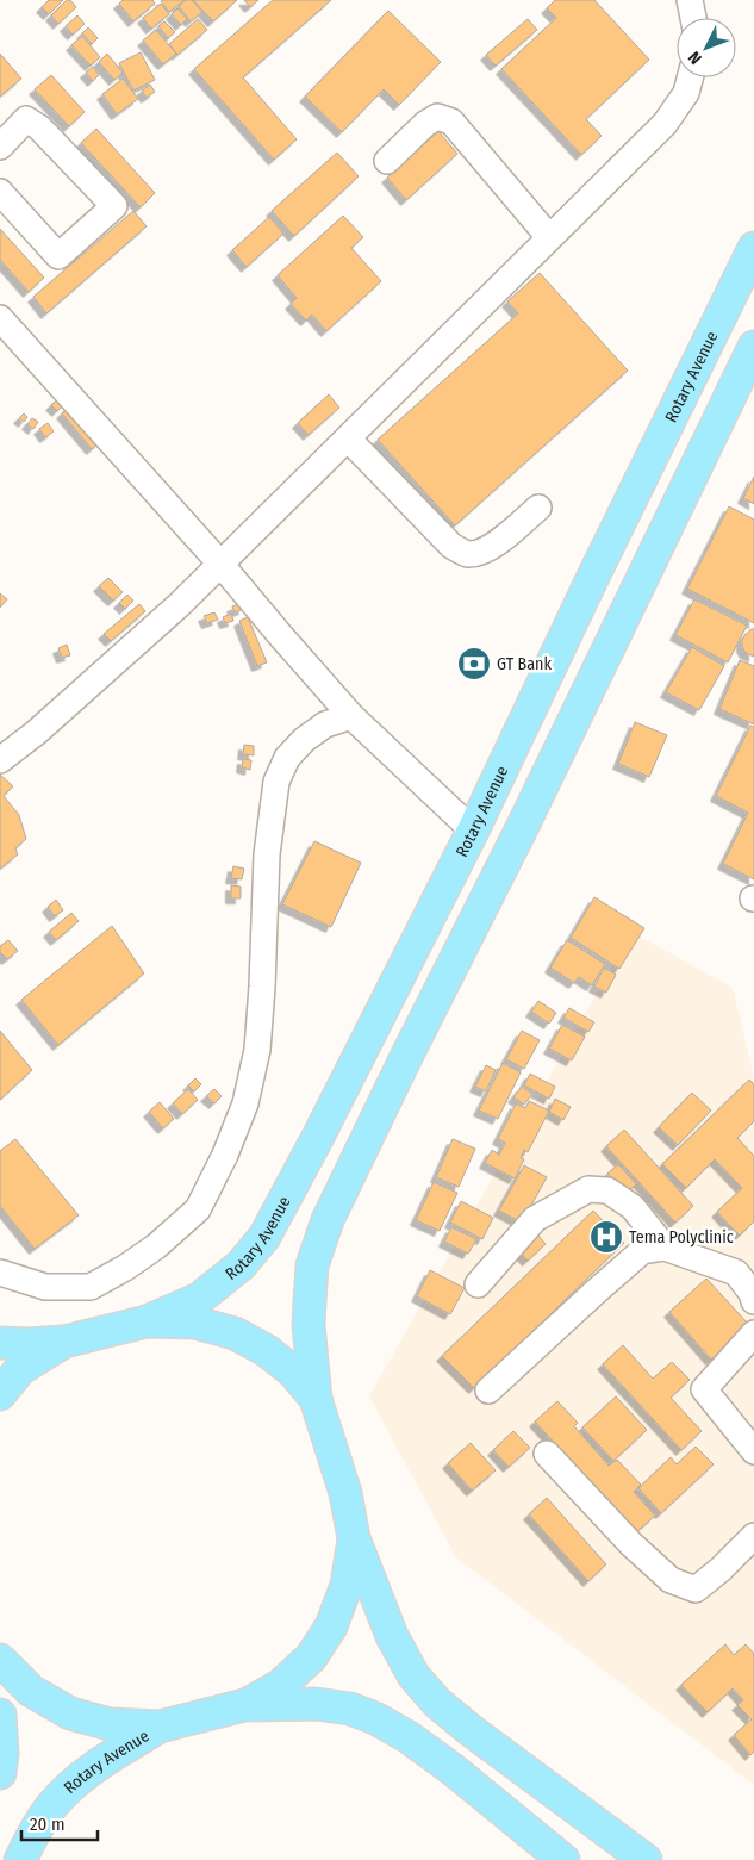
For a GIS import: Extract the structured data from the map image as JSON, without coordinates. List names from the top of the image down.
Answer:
{
  "streets": {
    "main road": ["Rotary Avenue"]
  },
  "places": {
    "bank": ["GT Bank"],
    "hospital": ["Tema Polyclinic"]
  },
  "scale_bar": "20 m",
  "north": "bottom left"
}
